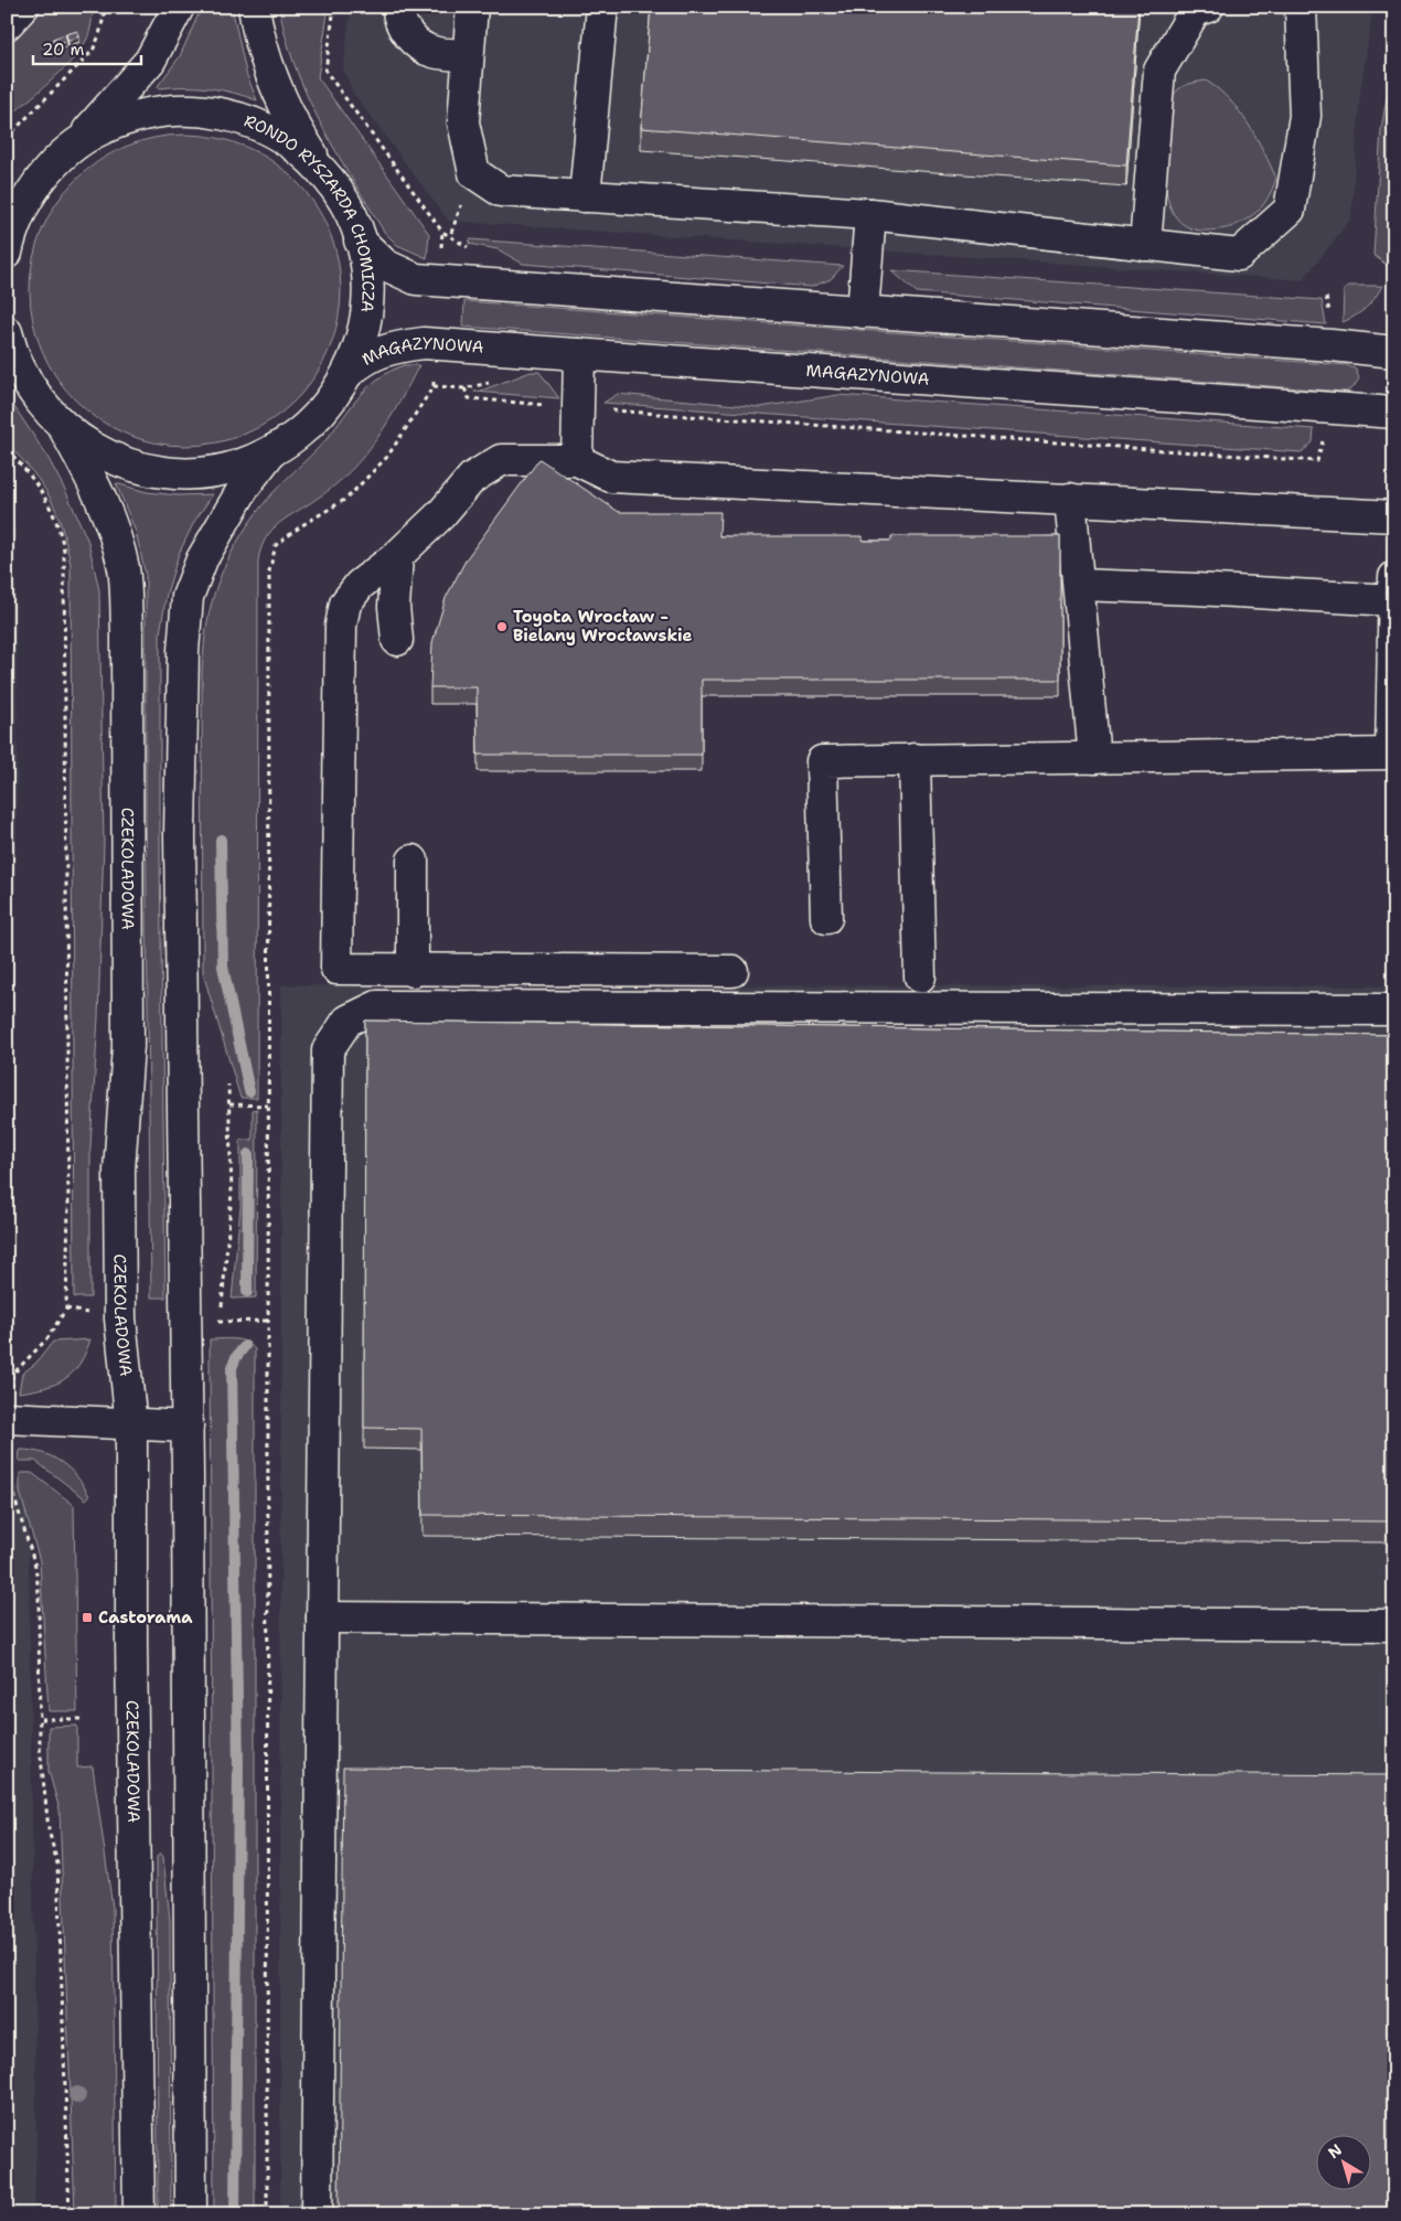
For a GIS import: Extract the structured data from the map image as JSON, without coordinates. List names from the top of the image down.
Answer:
{
  "streets": {
    "street": ["RONDO RYSZARDA CHOMICZA", "MAGAZYNOWA", "CZEKOLADOWA"]
  },
  "crossings": [
    ["RONDO RYSZARDA CHOMICZA", "MAGAZYNOWA"],
    ["RONDO RYSZARDA CHOMICZA", "CZEKOLADOWA"]
  ],
  "places": {
    "other": ["Toyota Wrocław - Bielany Wrocławskie"],
    "transit": ["Castorama"]
  },
  "scale_bar": "20 m",
  "north": "top left"
}
